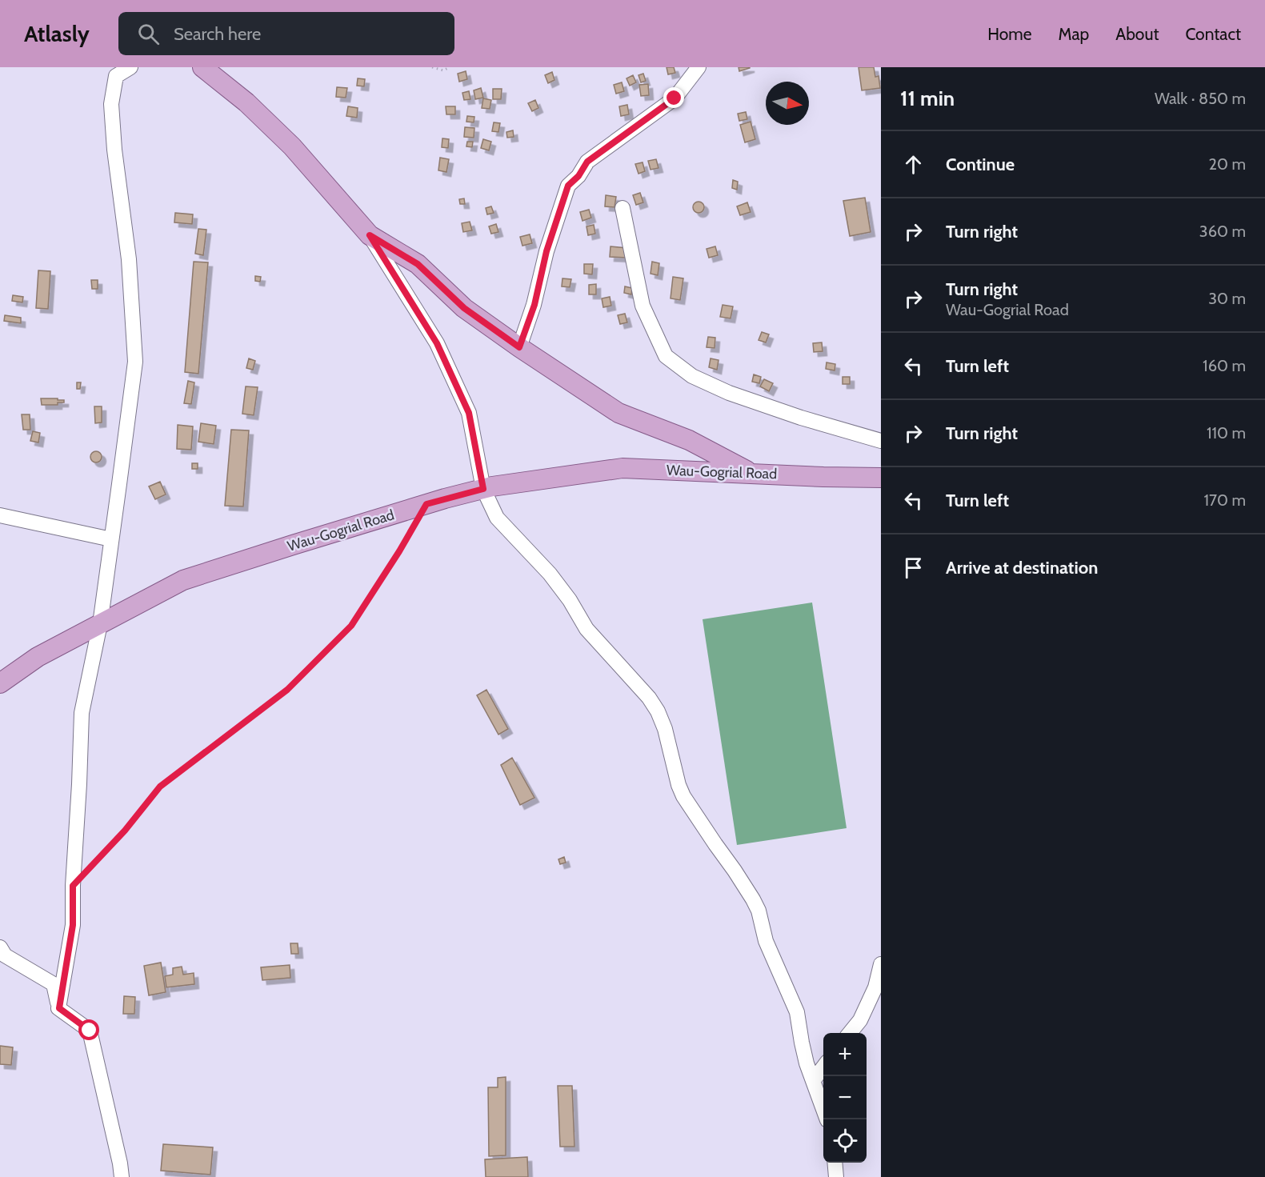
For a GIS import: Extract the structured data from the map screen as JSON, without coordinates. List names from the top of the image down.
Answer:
{
  "streets": {
    "main road": ["Wau-Gogrial Road"]
  },
  "north": "right",
  "page": {
    "header": "Atlasly",
    "search": "Search here",
    "nav": [
      "Home",
      "Map",
      "About",
      "Contact"
    ],
    "heading": ["11 min", "Walk · 850 m"],
    "list": [
      ["Continue", "20 m"],
      ["Turn right", "360 m"],
      ["Turn right", "Wau-Gogrial Road", "30 m"],
      ["Turn left", "160 m"],
      ["Turn right", "110 m"],
      ["Turn left", "170 m"],
      "Arrive at destination"
    ],
    "map_buttons": ["+", "−"]
  }
}
